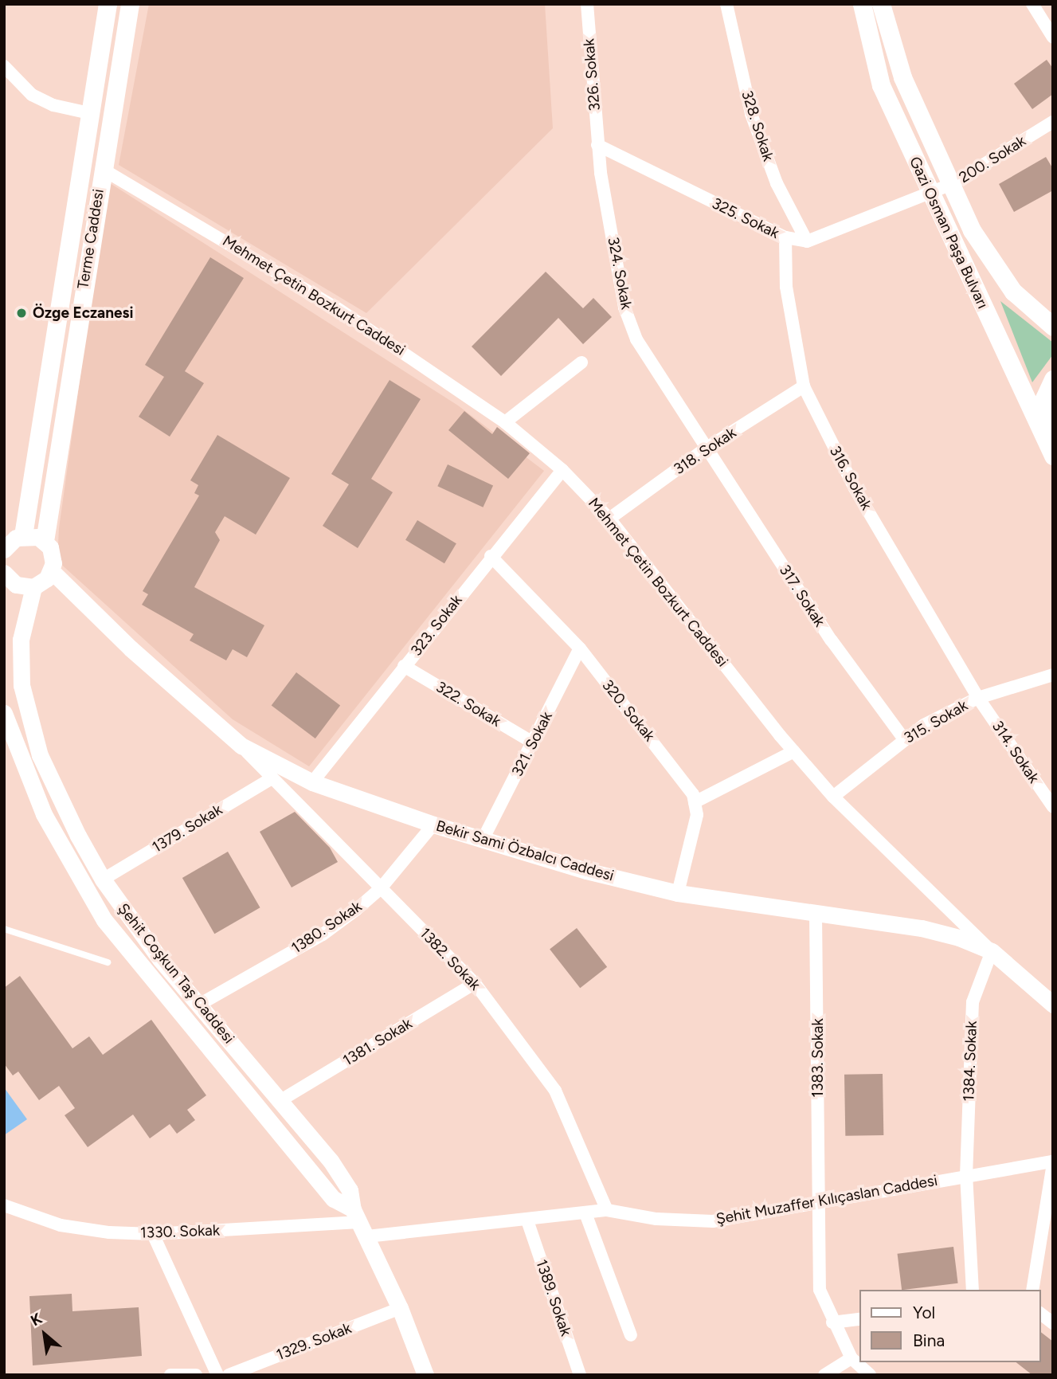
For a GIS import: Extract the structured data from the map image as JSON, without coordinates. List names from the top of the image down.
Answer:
{
  "streets": {
    "main road": ["Gazi Osman Paşa Bulvarı", "Terme Caddesi"],
    "street": [
      "326. Sokak",
      "328. Sokak",
      "200. Sokak",
      "325. Sokak",
      "324. Sokak",
      "Mehmet Çetin Bozkurt Caddesi",
      "318. Sokak",
      "316. Sokak",
      "317. Sokak",
      "323. Sokak",
      "322. Sokak",
      "320. Sokak",
      "315. Sokak",
      "321. Sokak",
      "314. Sokak",
      "1379. Sokak",
      "Bekir Sami Özbalcı Caddesi",
      "1380. Sokak",
      "1382. Sokak",
      "Şehit Coşkun Taş Caddesi",
      "1381. Sokak",
      "1383. Sokak",
      "1384. Sokak",
      "Şehit Muzaffer Kılıçaslan Caddesi",
      "1330. Sokak",
      "1389. Sokak",
      "1329. Sokak"
    ]
  },
  "crossings": [
    ["326. Sokak", "325. Sokak"],
    ["326. Sokak", "324. Sokak"],
    ["328. Sokak", "325. Sokak"],
    ["200. Sokak", "Gazi Osman Paşa Bulvarı"],
    ["325. Sokak", "324. Sokak"],
    ["325. Sokak", "316. Sokak"],
    ["Terme Caddesi", "Mehmet Çetin Bozkurt Caddesi"],
    ["324. Sokak", "318. Sokak"],
    ["324. Sokak", "317. Sokak"],
    ["Mehmet Çetin Bozkurt Caddesi", "318. Sokak"],
    ["Mehmet Çetin Bozkurt Caddesi", "323. Sokak"],
    ["Mehmet Çetin Bozkurt Caddesi", "315. Sokak"],
    ["Mehmet Çetin Bozkurt Caddesi", "Bekir Sami Özbalcı Caddesi"],
    ["Mehmet Çetin Bozkurt Caddesi", "1384. Sokak"],
    ["318. Sokak", "316. Sokak"],
    ["318. Sokak", "317. Sokak"],
    ["316. Sokak", "315. Sokak"],
    ["316. Sokak", "314. Sokak"],
    ["317. Sokak", "315. Sokak"],
    ["323. Sokak", "322. Sokak"],
    ["323. Sokak", "320. Sokak"],
    ["323. Sokak", "Bekir Sami Özbalcı Caddesi"],
    ["322. Sokak", "321. Sokak"],
    ["320. Sokak", "321. Sokak"],
    ["320. Sokak", "Bekir Sami Özbalcı Caddesi"],
    ["315. Sokak", "314. Sokak"],
    ["321. Sokak", "Bekir Sami Özbalcı Caddesi"],
    ["1379. Sokak", "1382. Sokak"],
    ["1379. Sokak", "Şehit Coşkun Taş Caddesi"],
    ["Bekir Sami Özbalcı Caddesi", "1380. Sokak"],
    ["Bekir Sami Özbalcı Caddesi", "1382. Sokak"],
    ["Bekir Sami Özbalcı Caddesi", "1383. Sokak"],
    ["Bekir Sami Özbalcı Caddesi", "1384. Sokak"],
    ["1380. Sokak", "1382. Sokak"],
    ["1380. Sokak", "Şehit Coşkun Taş Caddesi"],
    ["1382. Sokak", "1381. Sokak"],
    ["1382. Sokak", "Şehit Muzaffer Kılıçaslan Caddesi"],
    ["Şehit Coşkun Taş Caddesi", "1381. Sokak"],
    ["Şehit Coşkun Taş Caddesi", "Şehit Muzaffer Kılıçaslan Caddesi"],
    ["Şehit Coşkun Taş Caddesi", "1330. Sokak"],
    ["Şehit Coşkun Taş Caddesi", "1329. Sokak"],
    ["1383. Sokak", "Şehit Muzaffer Kılıçaslan Caddesi"],
    ["1384. Sokak", "Şehit Muzaffer Kılıçaslan Caddesi"],
    ["Şehit Muzaffer Kılıçaslan Caddesi", "1330. Sokak"],
    ["Şehit Muzaffer Kılıçaslan Caddesi", "1389. Sokak"]
  ],
  "places": ["Özge Eczanesi"],
  "legend": ["Yol", "Bina"],
  "north": "top left"
}
